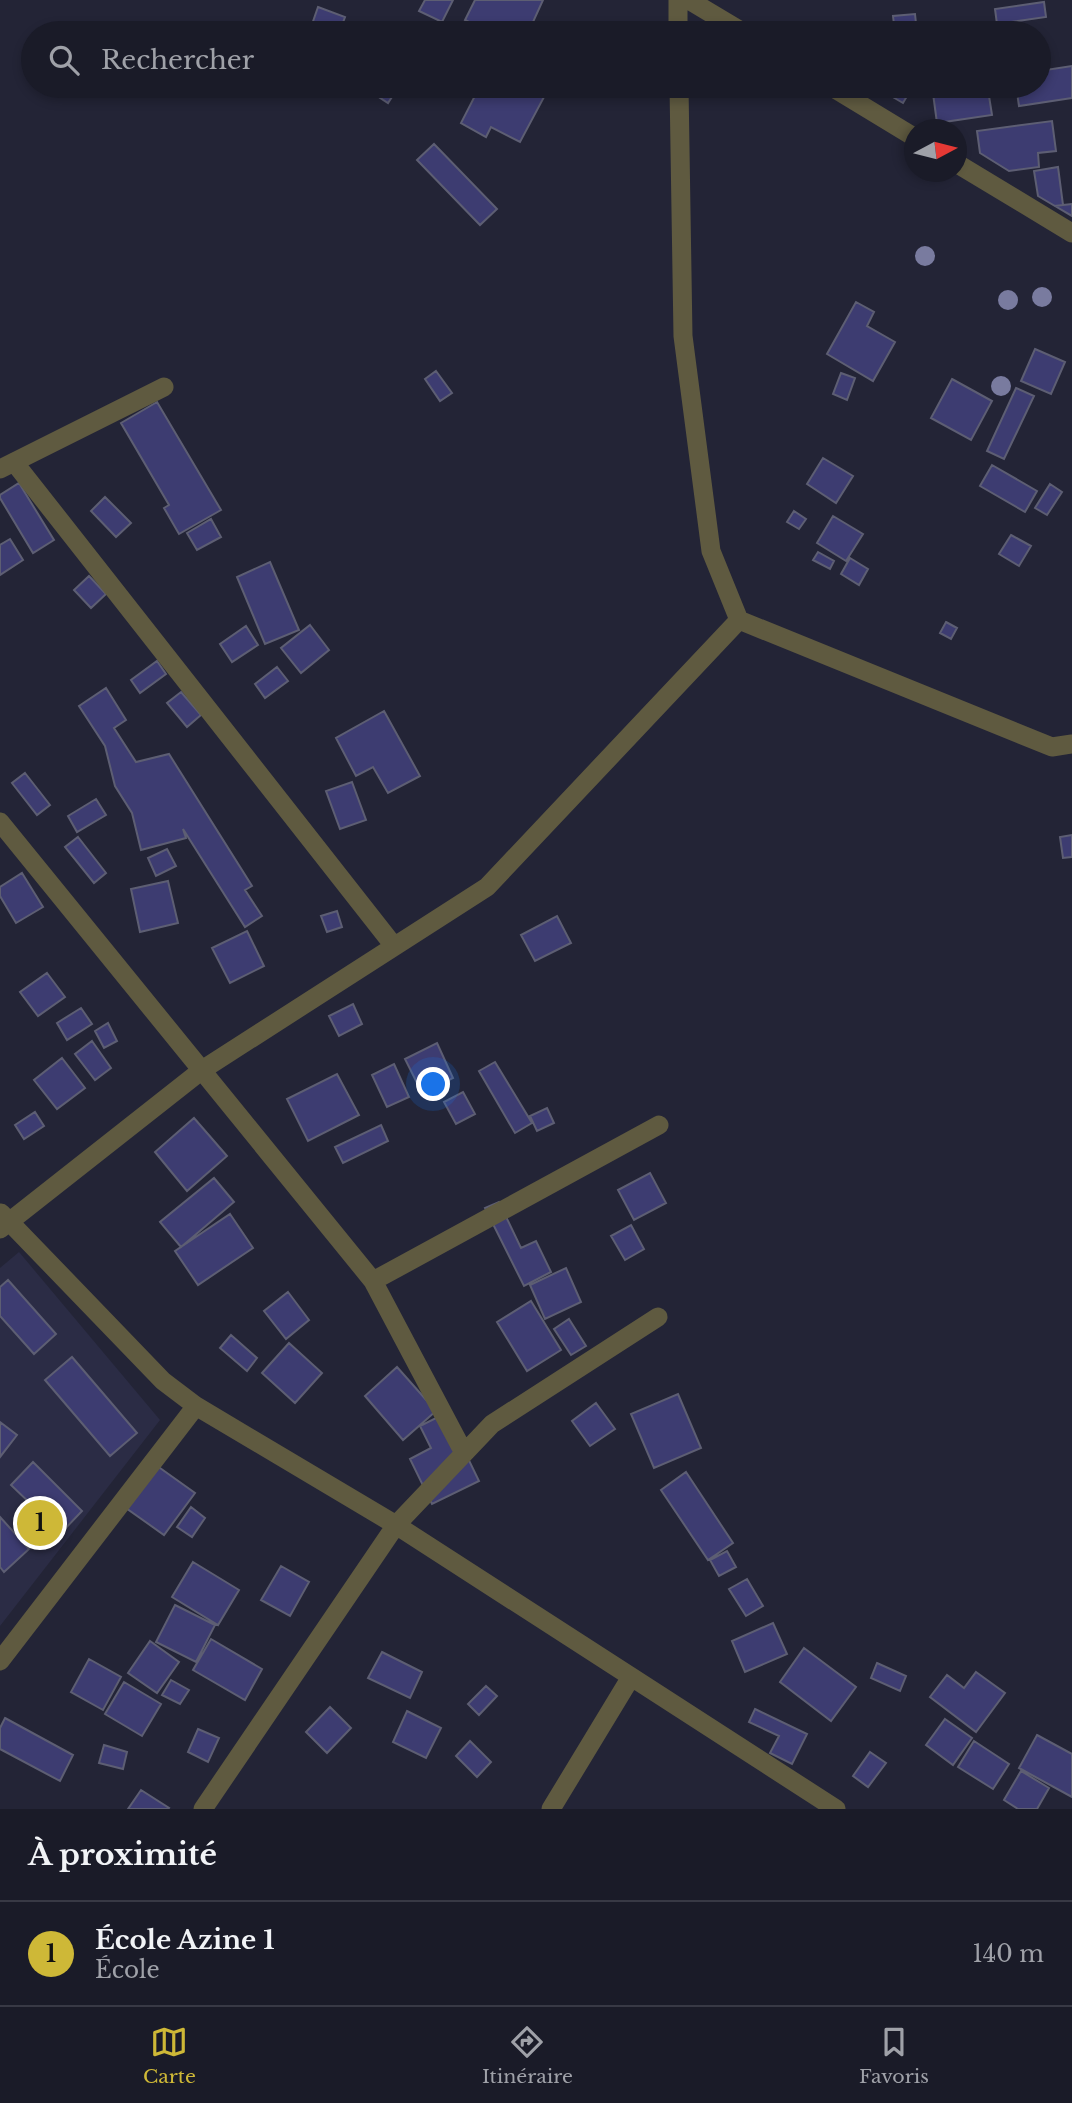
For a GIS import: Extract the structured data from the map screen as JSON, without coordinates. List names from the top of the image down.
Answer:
{
  "north": "right",
  "page": {
    "search": "Rechercher",
    "pins": "1",
    "heading": "À proximité",
    "list": [
      {
        "mark": "1",
        "name": "École Azine 1",
        "note": "École",
        "value": "140 m"
      }
    ],
    "nav": ["Carte", "Itinéraire", "Favoris"]
  }
}
